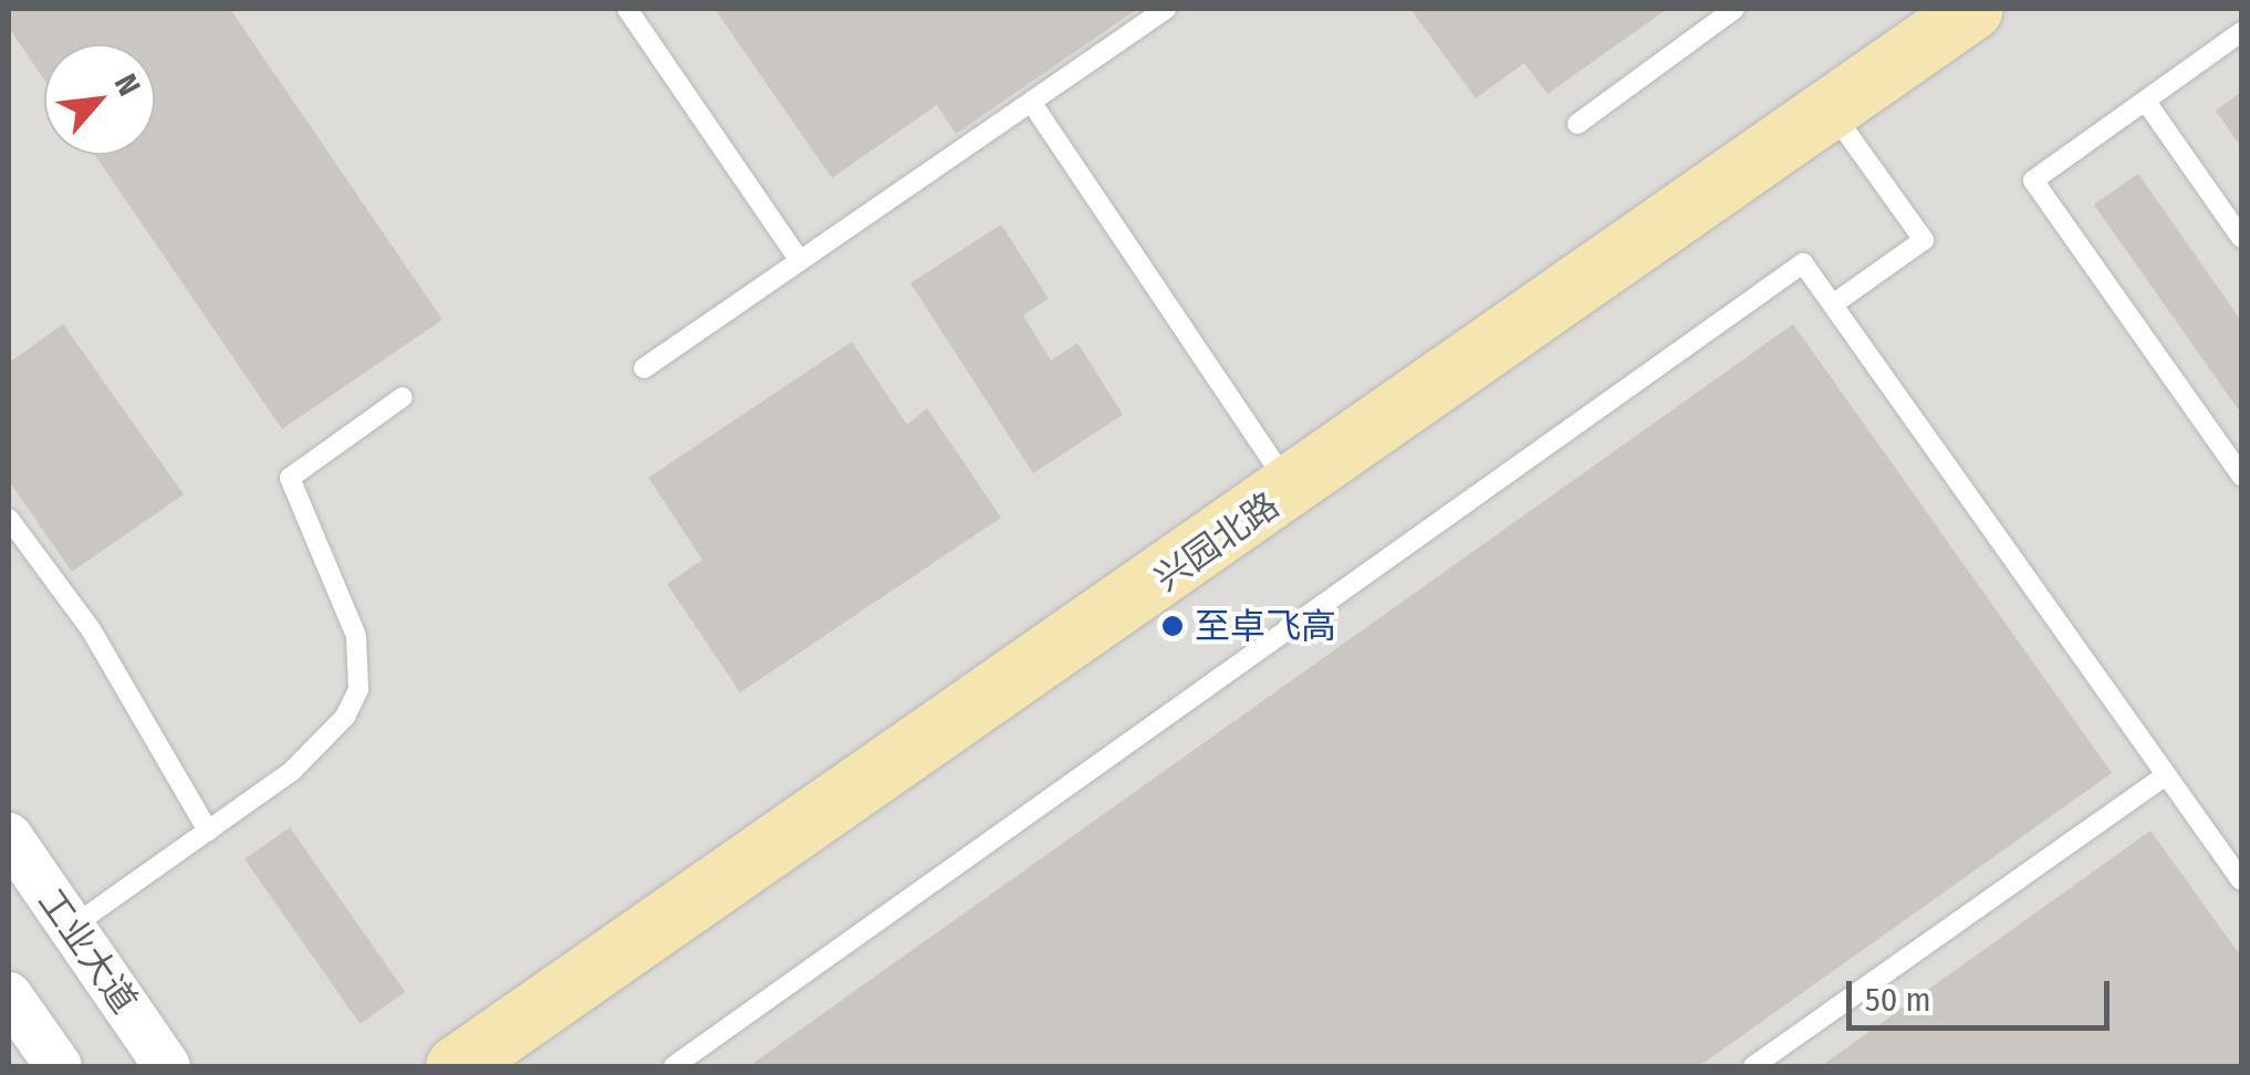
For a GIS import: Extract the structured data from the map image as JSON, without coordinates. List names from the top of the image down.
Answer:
{
  "streets": {
    "main road": ["兴园北路"],
    "street": ["工业大道"]
  },
  "places": ["至卓飞高"],
  "scale_bar": "50 m",
  "north": "top right"
}
